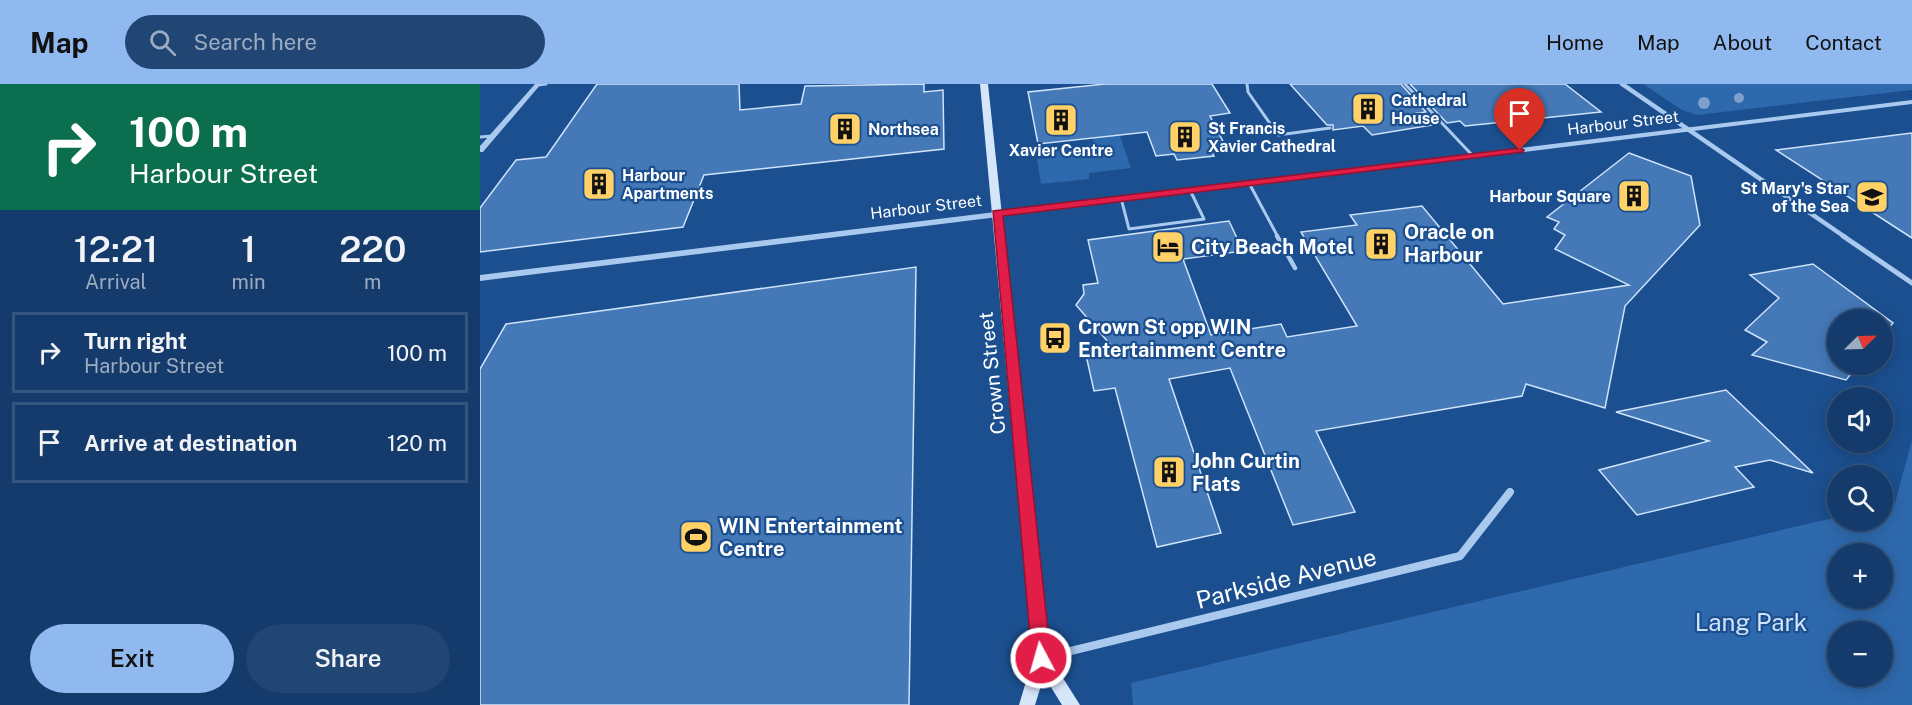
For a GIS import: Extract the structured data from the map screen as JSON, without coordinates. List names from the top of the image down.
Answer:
{
  "streets": {
    "main road": ["Crown Street"],
    "street": ["Harbour Street", "Parkside Avenue"]
  },
  "crossings": [
    ["Harbour Street", "Crown Street"],
    ["Crown Street", "Parkside Avenue"]
  ],
  "parks": ["Lang Park"],
  "places": {
    "building": [
      "Cathedral House",
      "Xavier Centre",
      "Northsea",
      "St Francis Xavier Cathedral",
      "Harbour Apartments",
      "Harbour Square",
      "Oracle on Harbour",
      "John Curtin Flats"
    ],
    "school or university": ["St Mary's Star of the Sea"],
    "hotel": ["City Beach Motel"],
    "bus stop": ["Crown St opp WIN Entertainment Centre"],
    "sports": ["WIN Entertainment Centre"]
  },
  "north": "top right",
  "page": {
    "header": "Map",
    "search": "Search here",
    "nav": [
      "Home",
      "Map",
      "About",
      "Contact"
    ],
    "turn": ["100 m", "Harbour Street"],
    "eta": [
      "12:21",
      "Arrival",
      "1",
      "min",
      "220",
      "m"
    ],
    "map_buttons": ["+", "−"],
    "list": [
      {
        "name": "Turn right",
        "note": "Harbour Street",
        "value": "100 m"
      },
      {
        "name": "Arrive at destination",
        "value": "120 m"
      }
    ],
    "buttons": ["Exit", "Share"]
  }
}
